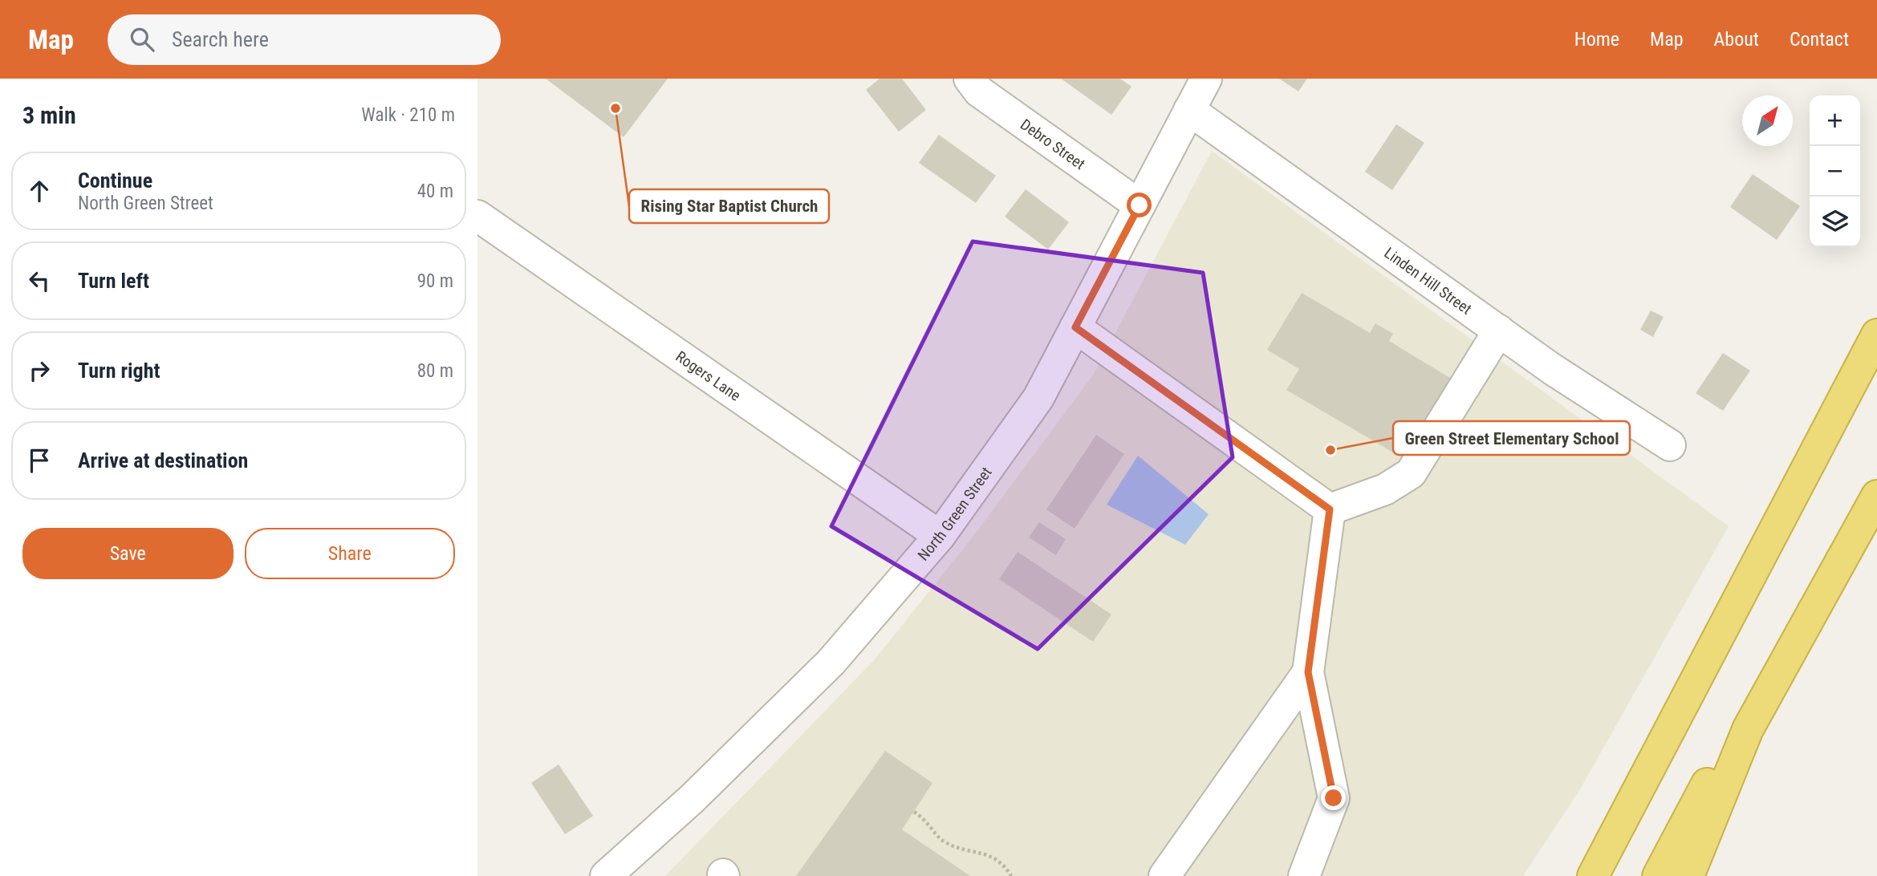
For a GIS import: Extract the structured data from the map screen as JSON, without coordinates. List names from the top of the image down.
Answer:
{
  "streets": {
    "street": [
      "Debro Street",
      "Linden Hill Street",
      "Rogers Lane",
      "North Green Street"
    ]
  },
  "crossings": [
    ["Debro Street", "North Green Street"],
    ["Linden Hill Street", "North Green Street"],
    ["Rogers Lane", "North Green Street"]
  ],
  "places": ["Rising Star Baptist Church", "Green Street Elementary School"],
  "north": "top right",
  "page": {
    "header": "Map",
    "search": "Search here",
    "nav": [
      "Home",
      "Map",
      "About",
      "Contact"
    ],
    "heading": ["3 min", "Walk · 210 m"],
    "map_buttons": ["+", "−"],
    "list": [
      ["Continue", "North Green Street", "40 m"],
      ["Turn left", "90 m"],
      ["Turn right", "80 m"],
      "Arrive at destination"
    ],
    "buttons": ["Save", "Share"]
  }
}
